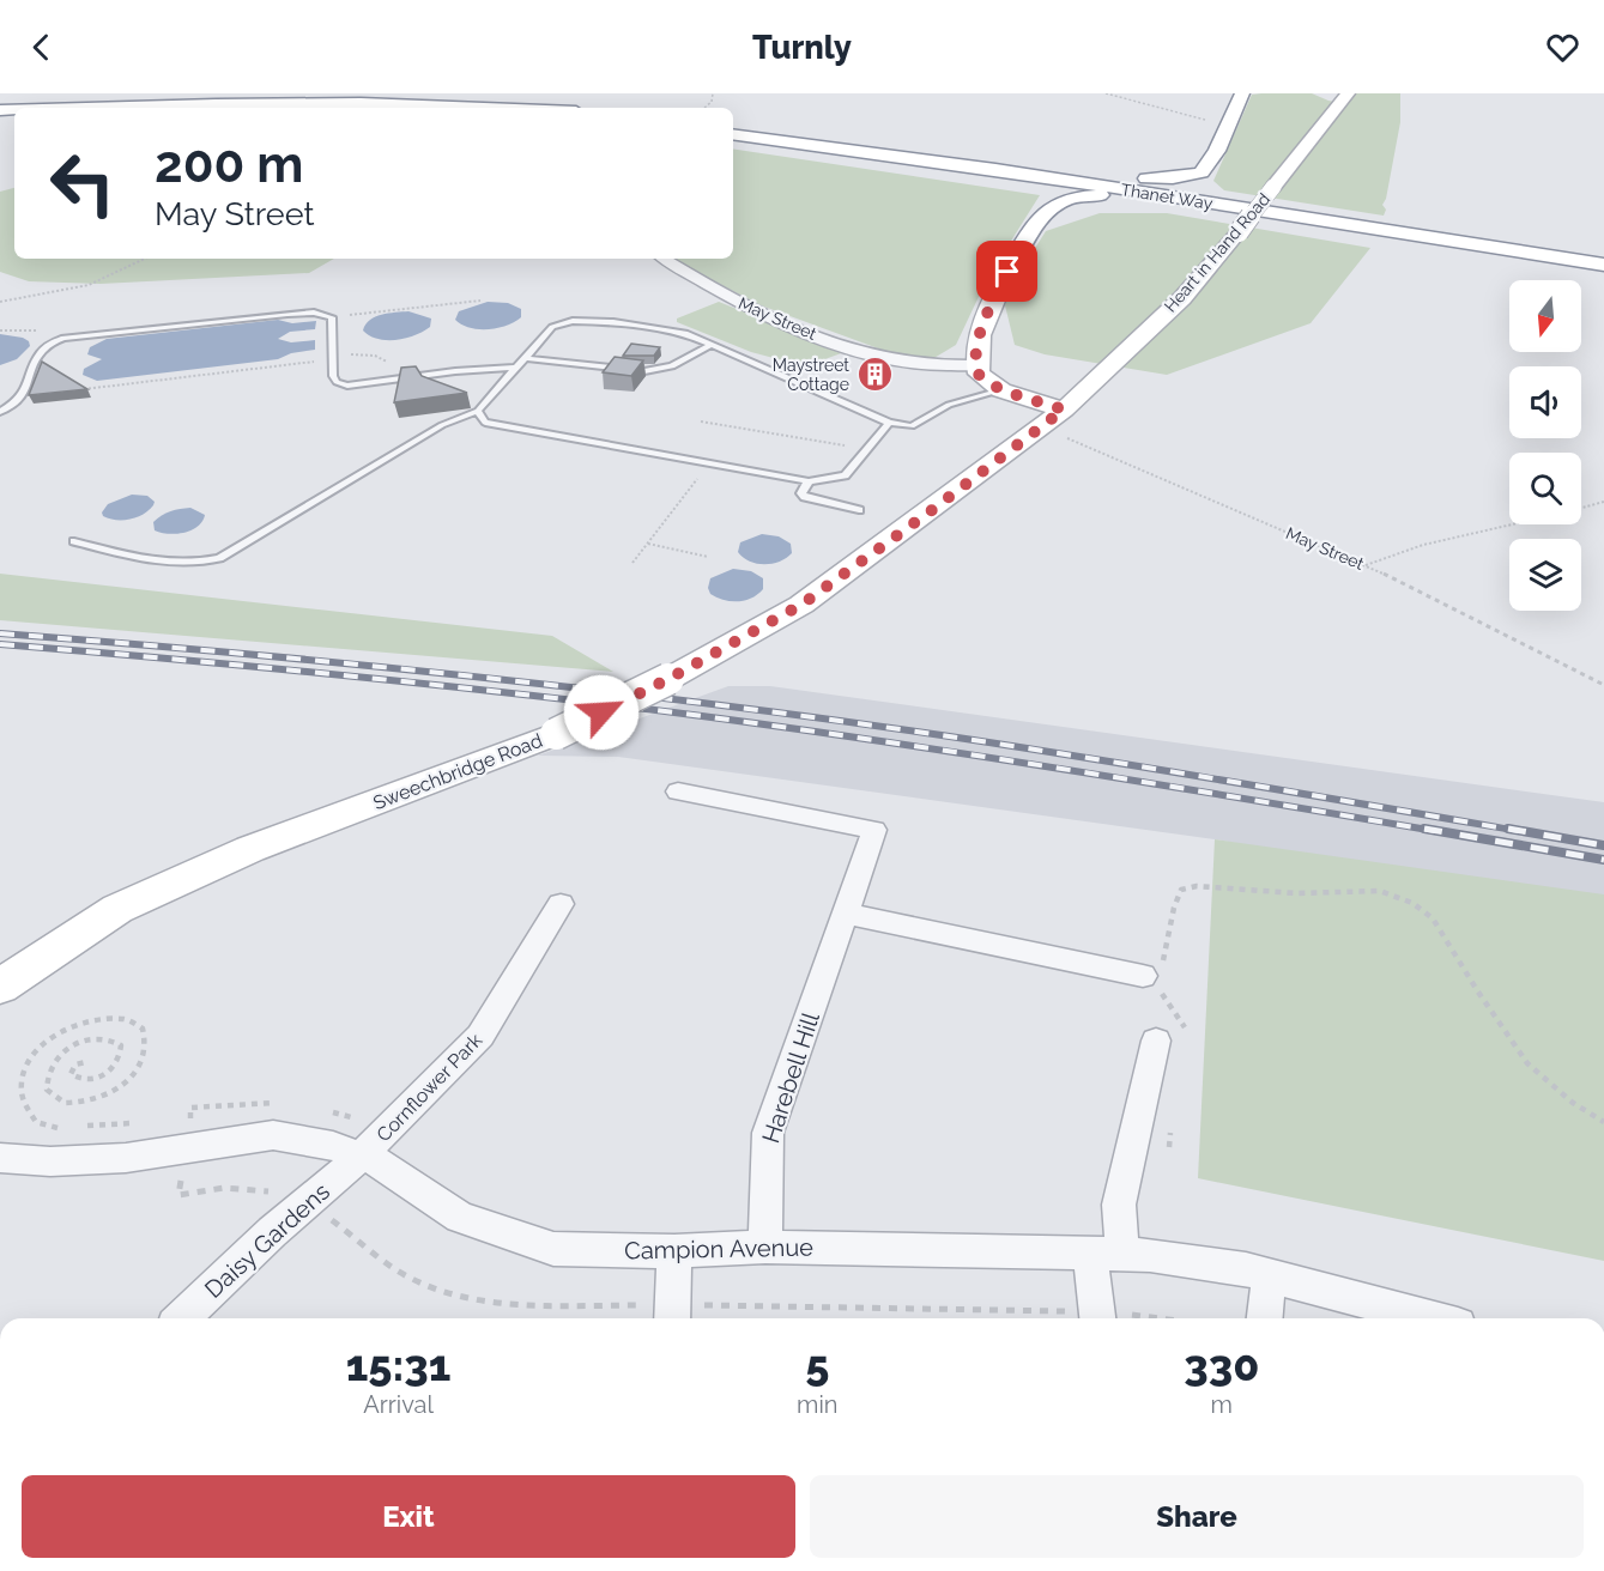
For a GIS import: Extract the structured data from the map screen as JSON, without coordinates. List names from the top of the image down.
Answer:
{
  "streets": {
    "highway": ["Thanet Way"],
    "street": [
      "Heart in Hand Road",
      "May Street",
      "Sweechbridge Road",
      "Harebell Hill",
      "Cornflower Park",
      "Daisy Gardens",
      "Campion Avenue"
    ]
  },
  "crossings": [
    ["Heart in Hand Road", "May Street"],
    ["Heart in Hand Road", "Sweechbridge Road"],
    ["May Street", "Sweechbridge Road"],
    ["Harebell Hill", "Campion Avenue"],
    ["Cornflower Park", "Daisy Gardens"],
    ["Cornflower Park", "Campion Avenue"],
    ["Daisy Gardens", "Campion Avenue"]
  ],
  "places": {
    "building": ["Maystreet Cottage"]
  },
  "north": "bottom",
  "page": {
    "header": "Turnly",
    "turn": ["200 m", "May Street"],
    "eta": [
      "15:31",
      "Arrival",
      "5",
      "min",
      "330",
      "m"
    ],
    "buttons": ["Exit", "Share"]
  }
}
